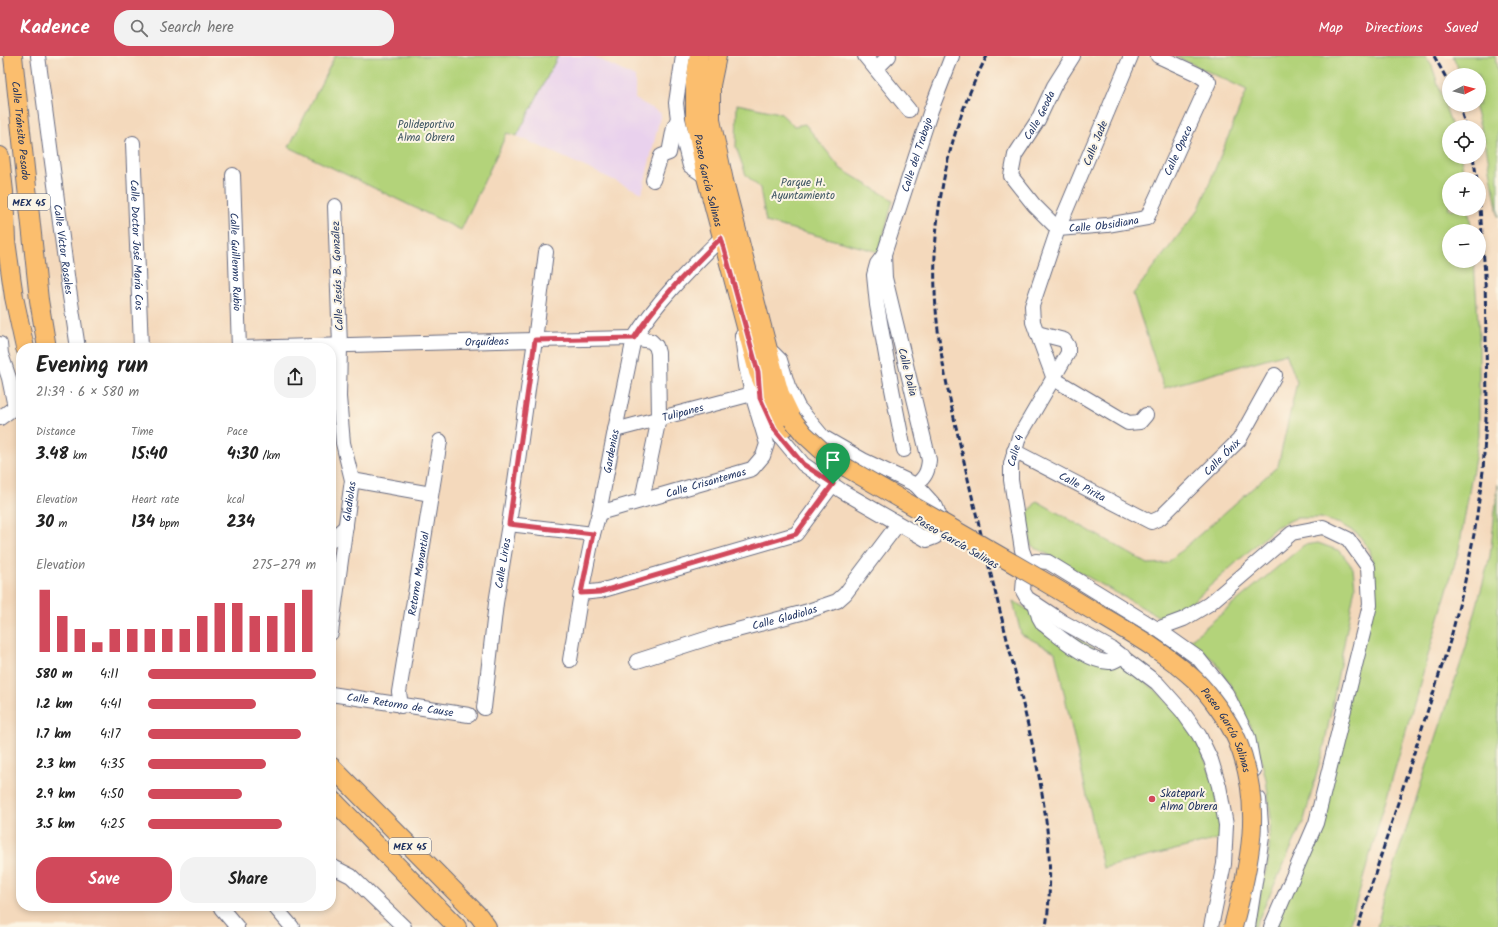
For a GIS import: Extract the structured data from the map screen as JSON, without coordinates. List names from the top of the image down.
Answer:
{
  "streets": {
    "main road": ["Calle Tránsito Pesado", "Paseo García Salinas", "MEX 45"],
    "street": [
      "Calle Geoda",
      "Calle Jade",
      "Calle Opaco",
      "Calle del Trabajo",
      "Calle Obsidiana",
      "Calle Doctor José María Cos",
      "Calle Víctor Rosales",
      "Calle Guillermo Rubio",
      "Calle Jesús B. González",
      "Orquídeas",
      "Calle Dalia",
      "Tulipanes",
      "Gardenias",
      "Calle 4",
      "Calle Ónix",
      "Calle Crisantemas",
      "Calle Pirita",
      "Gladiolas",
      "Calle Lirios",
      "Retorno Manantial",
      "Calle Gladiolas",
      "Calle Retorno de Cause"
    ]
  },
  "crossings": [
    ["Calle Geoda", "Calle Obsidiana"],
    ["Calle Jade", "Calle Obsidiana"],
    ["Calle Jade", "Calle 4"],
    ["Calle Opaco", "Calle Obsidiana"],
    ["Calle del Trabajo", "Calle Dalia"],
    ["Paseo García Salinas", "Gardenias"],
    ["Paseo García Salinas", "Calle Crisantemas"],
    ["Calle Jesús B. González", "Orquídeas"],
    ["Calle Jesús B. González", "Gladiolas"],
    ["Orquídeas", "Tulipanes"],
    ["Orquídeas", "Gardenias"],
    ["Orquídeas", "Calle Crisantemas"],
    ["Orquídeas", "Gladiolas"],
    ["Orquídeas", "Calle Lirios"],
    ["Tulipanes", "Gardenias"],
    ["Tulipanes", "Calle Crisantemas"],
    ["Gardenias", "Calle Crisantemas"],
    ["Calle 4", "Calle Pirita"],
    ["Calle Ónix", "Calle Pirita"],
    ["Retorno Manantial", "Calle Retorno de Cause"]
  ],
  "parks": ["Polideportivo Alma Obrera", "Parque H. Ayuntamiento"],
  "places": ["Skatepark Alma Obrera"],
  "north": "right",
  "page": {
    "header": "Kadence",
    "search": "Search here",
    "nav": ["Map", "Directions", "Saved"],
    "map_buttons": ["+", "−"],
    "heading": ["Evening run", "21:39 · 6 × 580 m"],
    "stats": [
      ["Distance", "3.48 km"],
      ["Time", "15:40"],
      ["Pace", "4:30 /km"],
      ["Elevation", "30 m"],
      ["Heart rate", "134 bpm"],
      ["kcal", "234"]
    ],
    "chart": ["Elevation", "275–279 m"],
    "list": [
      {
        "name": "580 m",
        "note": "4:11"
      },
      {
        "name": "1.2 km",
        "note": "4:41"
      },
      {
        "name": "1.7 km",
        "note": "4:17"
      },
      {
        "name": "2.3 km",
        "note": "4:35"
      },
      {
        "name": "2.9 km",
        "note": "4:50"
      },
      {
        "name": "3.5 km",
        "note": "4:25"
      }
    ],
    "buttons": ["Save", "Share"]
  }
}
